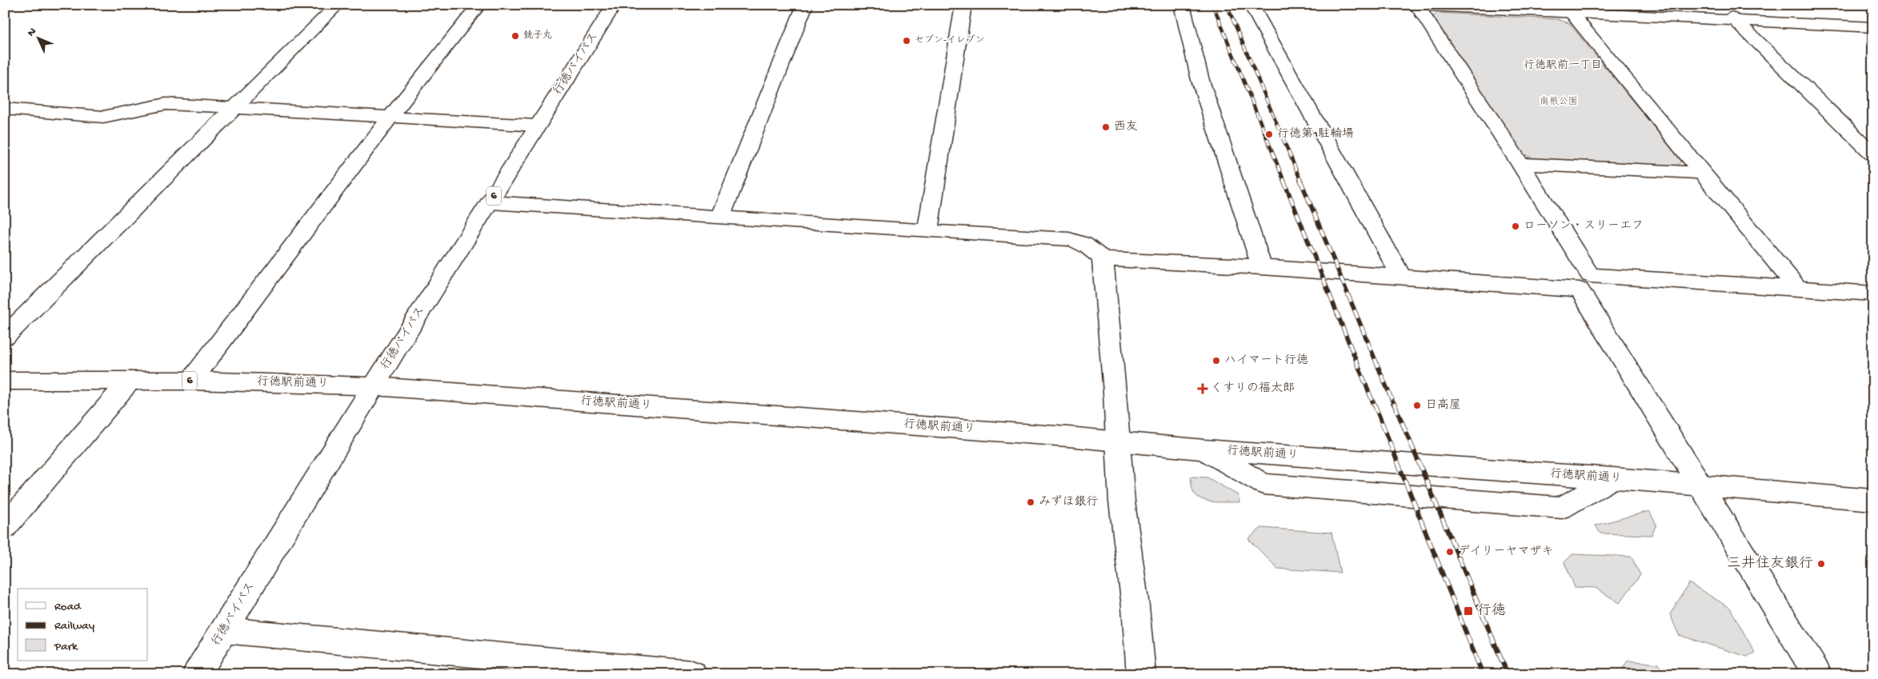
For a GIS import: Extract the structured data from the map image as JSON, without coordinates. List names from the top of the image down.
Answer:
{
  "streets": {
    "street": ["行徳バイパス", "6", "行徳駅前通り"]
  },
  "crossings": [
    ["行徳バイパス", "行徳駅前通り"]
  ],
  "districts": ["行徳駅前一丁目"],
  "parks": ["南根公園"],
  "places": {
    "other": [
      "銚子丸",
      "セブン-イレブン",
      "西友",
      "行徳第1駐輪場",
      "ローソン・スリーエフ",
      "ハイマート行徳",
      "日高屋",
      "みずほ銀行",
      "デイリーヤマザキ",
      "三井住友銀行"
    ],
    "health": ["くすりの福太郎"],
    "transit": ["行徳"]
  },
  "legend": ["Road", "Railway", "Park"],
  "north": "top left"
}
